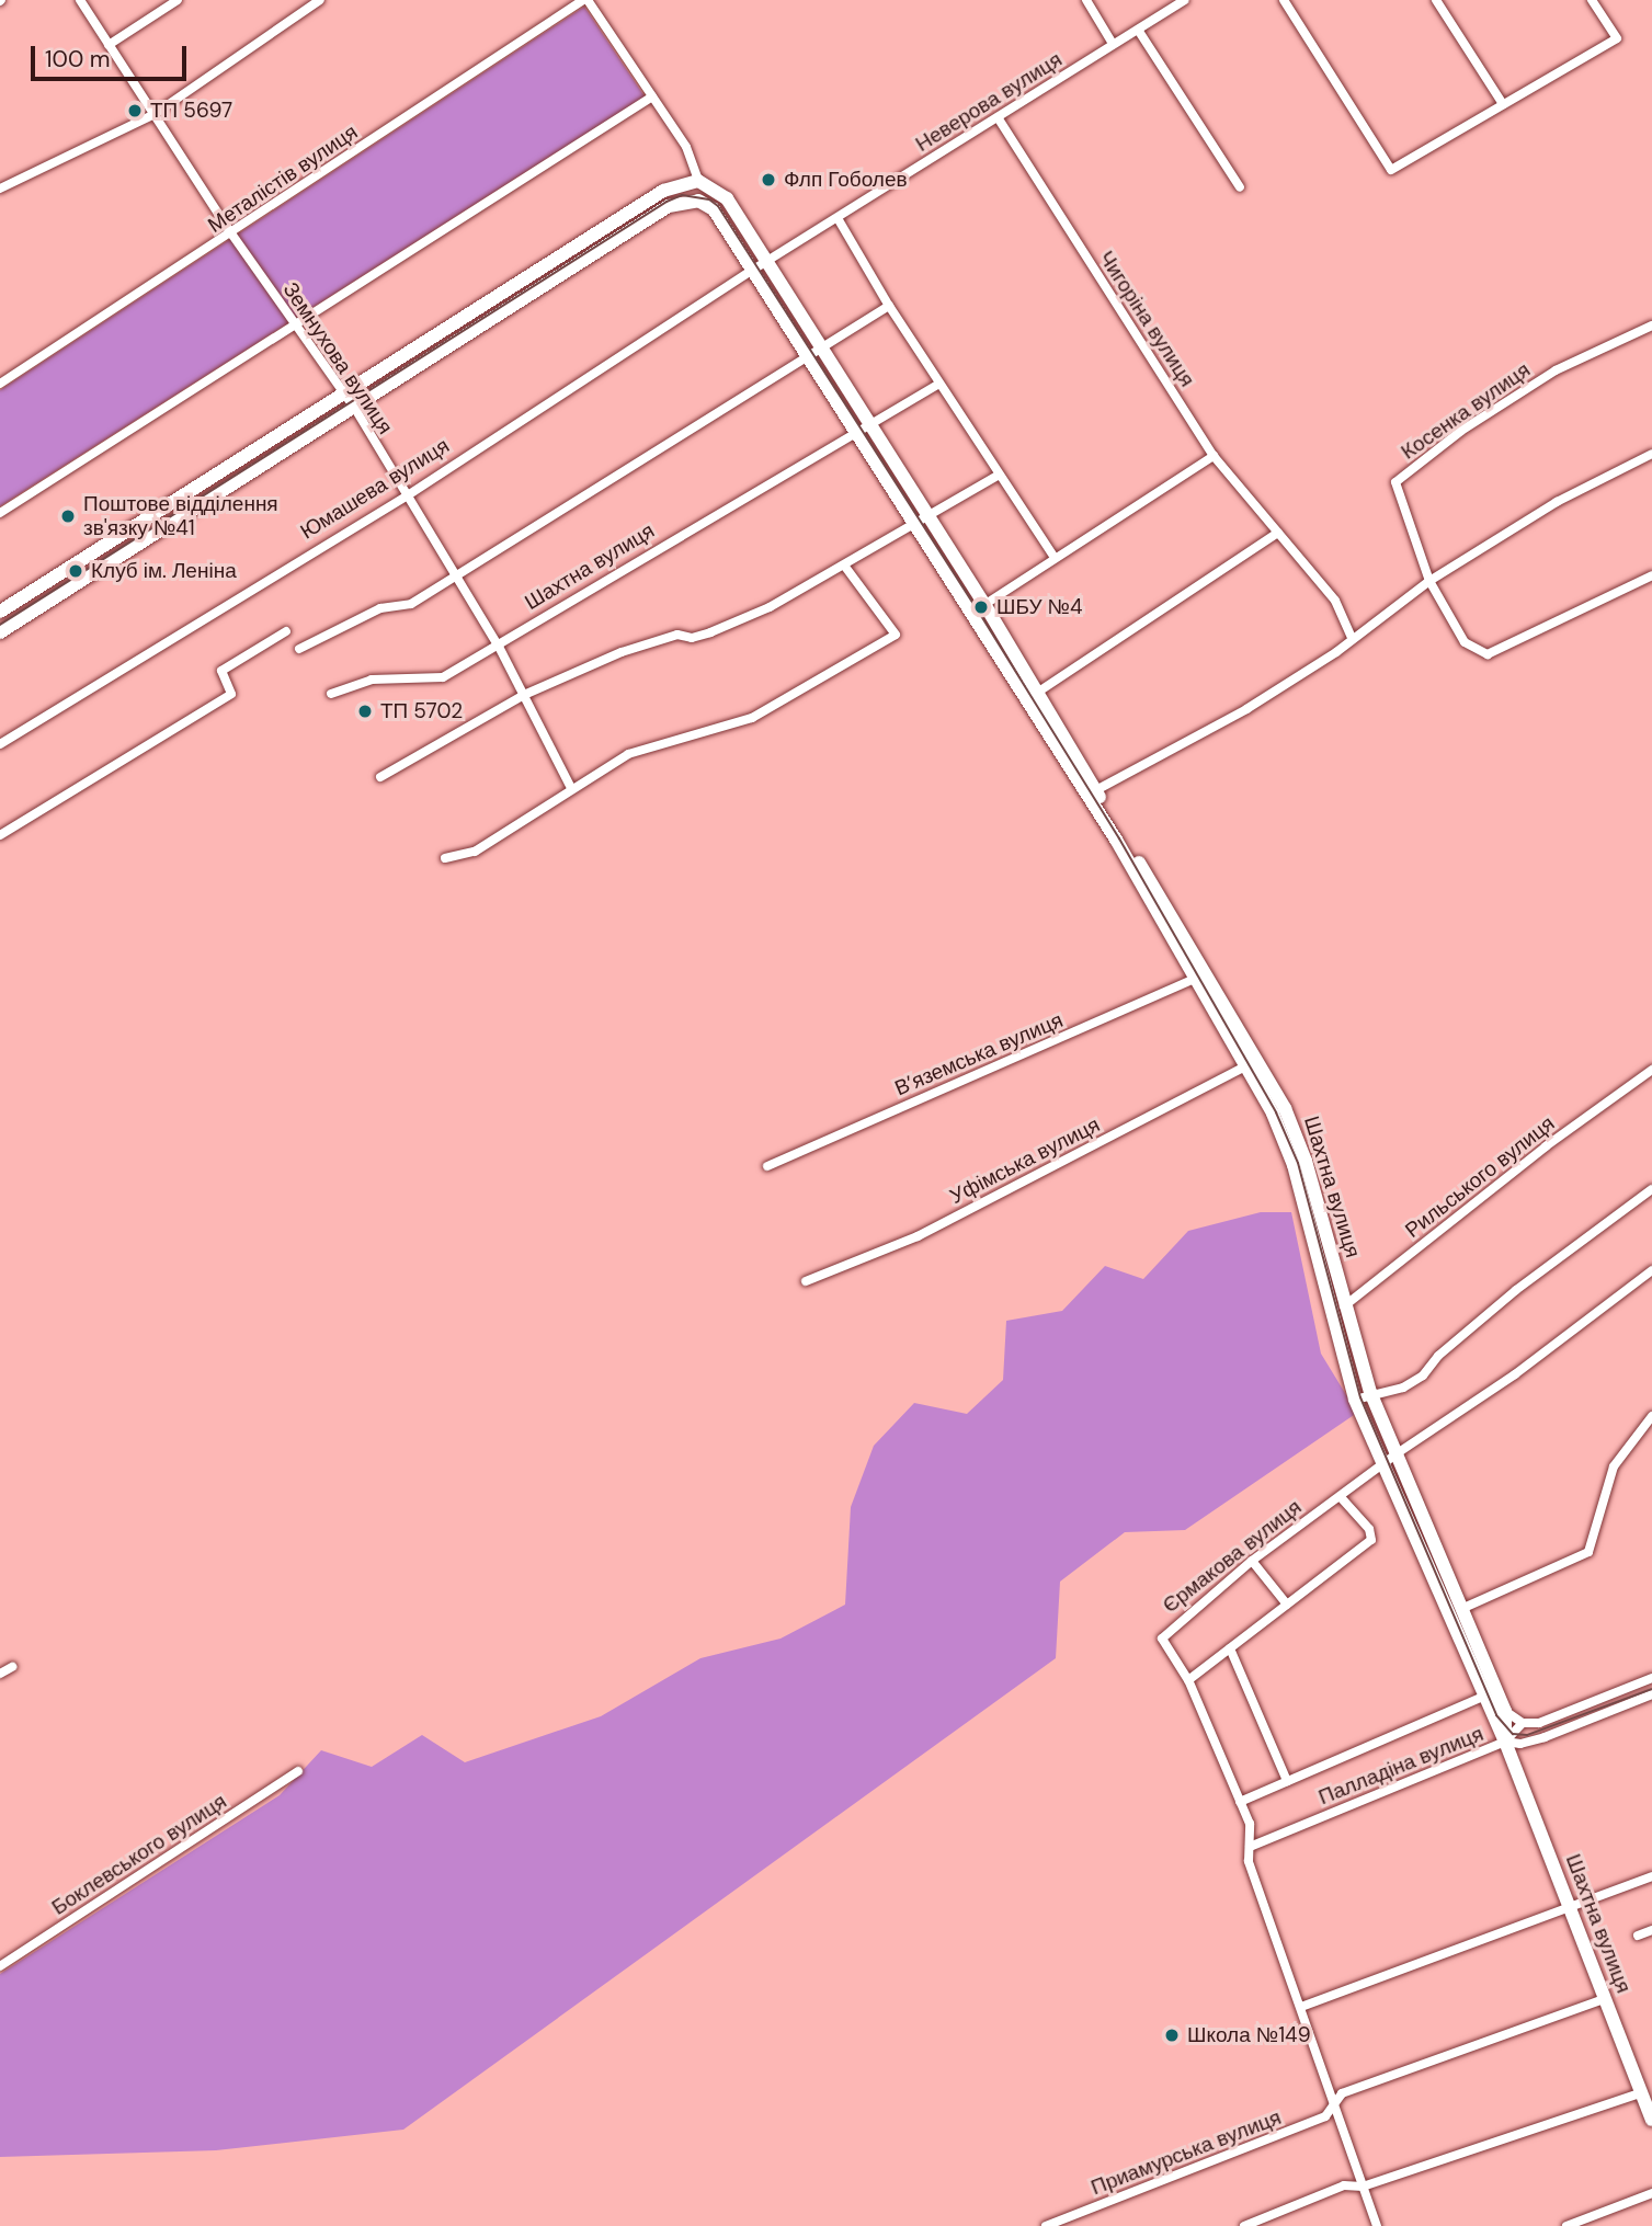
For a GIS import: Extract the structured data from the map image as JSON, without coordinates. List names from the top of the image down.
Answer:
{
  "streets": {
    "main road": ["Шахтна вулиця"],
    "street": [
      "Неверова вулиця",
      "Металістів вулиця",
      "Чигоріна вулиця",
      "Земнухова вулиця",
      "Косенка вулиця",
      "Юмашева вулиця",
      "В’яземська вулиця",
      "Уфімська вулиця",
      "Рильського вулиця",
      "Єрмакова вулиця",
      "Палладіна вулиця",
      "Боклевського вулиця",
      "Приамурська вулиця"
    ]
  },
  "crossings": [
    ["Неверова вулиця", "Чигоріна вулиця"],
    ["Неверова вулиця", "Юмашева вулиця"],
    ["Неверова вулиця", "Шахтна вулиця"],
    ["Металістів вулиця", "Земнухова вулиця"],
    ["Земнухова вулиця", "Юмашева вулиця"],
    ["Земнухова вулиця", "Шахтна вулиця"],
    ["Юмашева вулиця", "Шахтна вулиця"],
    ["Шахтна вулиця", "В’яземська вулиця"],
    ["Шахтна вулиця", "Уфімська вулиця"],
    ["Шахтна вулиця", "Рильського вулиця"],
    ["Шахтна вулиця", "Єрмакова вулиця"],
    ["Шахтна вулиця", "Палладіна вулиця"],
    ["Єрмакова вулиця", "Палладіна вулиця"],
    ["Єрмакова вулиця", "Приамурська вулиця"]
  ],
  "places": [
    "ТП 5697",
    "Флп Гоболев",
    "Поштове відділення зв'язку №41",
    "Клуб ім. Леніна",
    "ШБУ №4",
    "ТП 5702",
    "Школа №149"
  ],
  "scale_bar": "100 m"
}
